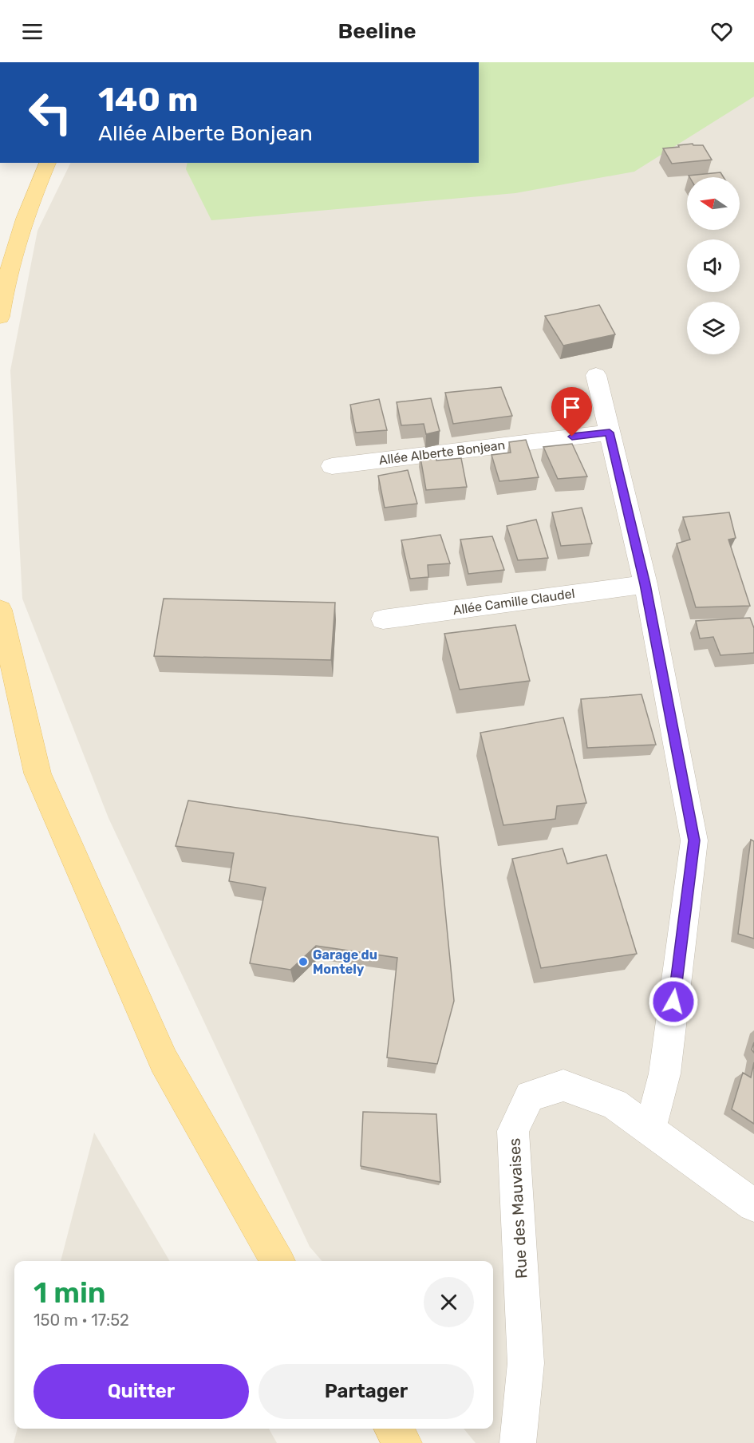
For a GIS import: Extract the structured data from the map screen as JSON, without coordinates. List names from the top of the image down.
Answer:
{
  "streets": {
    "street": ["Allée Alberte Bonjean", "Allée Camille Claudel", "Rue des Mauvaises"]
  },
  "places": ["Garage du Montely"],
  "north": "left",
  "page": {
    "header": "Beeline",
    "turn": ["140 m", "Allée Alberte Bonjean"],
    "heading": ["1 min", "150 m · 17:52"],
    "buttons": ["Quitter", "Partager"]
  }
}
